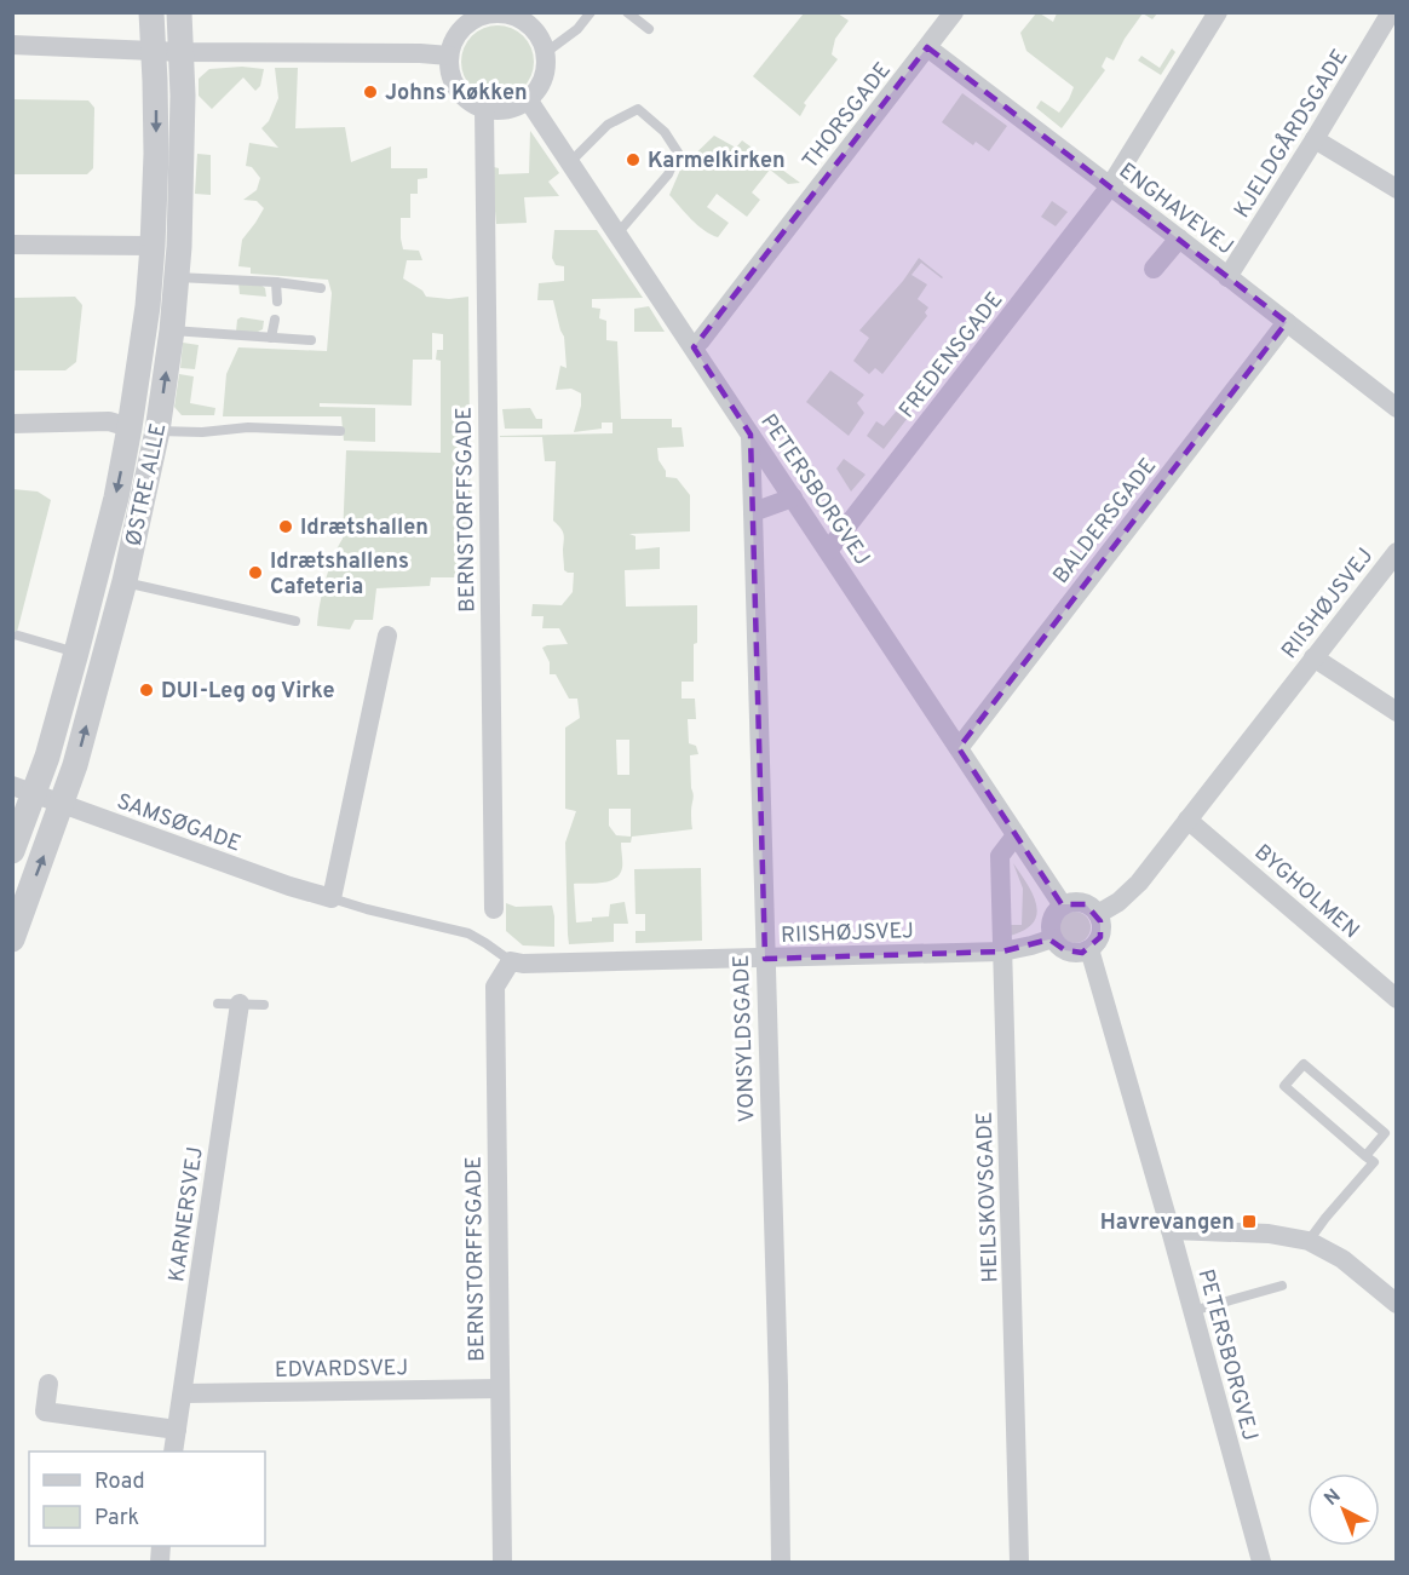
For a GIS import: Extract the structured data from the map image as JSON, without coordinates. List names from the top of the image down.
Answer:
{
  "streets": {
    "street": [
      "THORSGADE",
      "KJELDGÅRDSGADE",
      "ENGHAVEVEJ",
      "FREDENSGADE",
      "ØSTRE ALLE",
      "PETERSBORGVEJ",
      "BERNSTORFFSGADE",
      "BALDERSGADE",
      "RIISHØJSVEJ",
      "SAMSØGADE",
      "BYGHOLMEN",
      "VONSYLDSGADE",
      "HEILSKOVSGADE",
      "KARNERSVEJ",
      "EDVARDSVEJ"
    ]
  },
  "crossings": [
    ["THORSGADE", "ENGHAVEVEJ"],
    ["THORSGADE", "PETERSBORGVEJ"],
    ["KJELDGÅRDSGADE", "ENGHAVEVEJ"],
    ["ENGHAVEVEJ", "FREDENSGADE"],
    ["ENGHAVEVEJ", "BALDERSGADE"],
    ["FREDENSGADE", "PETERSBORGVEJ"],
    ["ØSTRE ALLE", "SAMSØGADE"],
    ["PETERSBORGVEJ", "BERNSTORFFSGADE"],
    ["PETERSBORGVEJ", "BALDERSGADE"],
    ["PETERSBORGVEJ", "RIISHØJSVEJ"],
    ["PETERSBORGVEJ", "VONSYLDSGADE"],
    ["PETERSBORGVEJ", "HEILSKOVSGADE"],
    ["BERNSTORFFSGADE", "RIISHØJSVEJ"],
    ["BERNSTORFFSGADE", "SAMSØGADE"],
    ["BERNSTORFFSGADE", "EDVARDSVEJ"],
    ["RIISHØJSVEJ", "SAMSØGADE"],
    ["RIISHØJSVEJ", "BYGHOLMEN"],
    ["RIISHØJSVEJ", "VONSYLDSGADE"],
    ["RIISHØJSVEJ", "HEILSKOVSGADE"],
    ["KARNERSVEJ", "EDVARDSVEJ"]
  ],
  "places": {
    "other": [
      "Johns Køkken",
      "Karmelkirken",
      "Idrætshallen",
      "Idrætshallens Cafeteria",
      "DUI-Leg og Virke"
    ],
    "transit": ["Havrevangen"]
  },
  "legend": ["Road", "Park"],
  "north": "top left"
}
